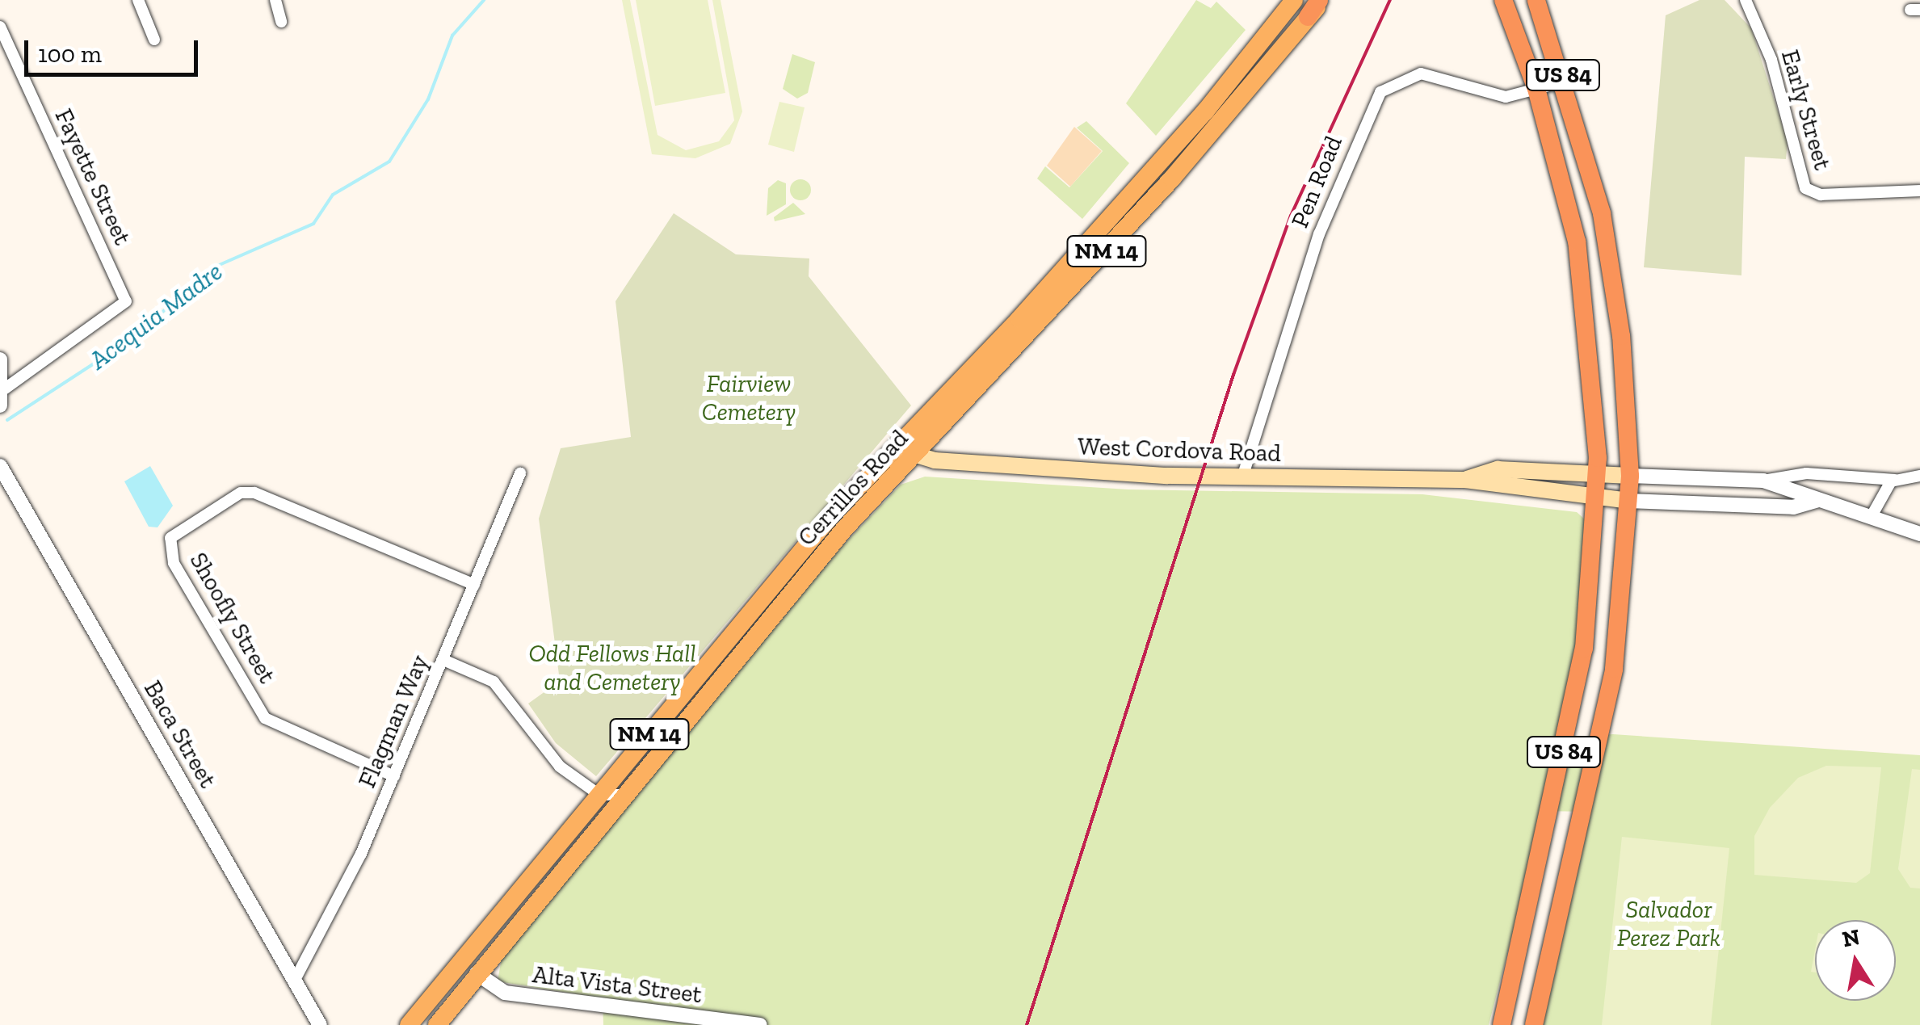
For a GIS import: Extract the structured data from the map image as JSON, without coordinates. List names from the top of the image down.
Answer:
{
  "streets": {
    "highway": ["US 84"],
    "main road": ["NM 14", "West Cordova Road", "Cerrillos Road"],
    "street": [
      "Early Street",
      "Fayette Street",
      "Pen Road",
      "Shoofly Street",
      "Flagman Way",
      "Baca Street",
      "Alta Vista Street"
    ]
  },
  "crossings": [
    ["US 84", "Pen Road"],
    ["US 84", "West Cordova Road"],
    ["Pen Road", "West Cordova Road"],
    ["West Cordova Road", "Cerrillos Road"],
    ["Cerrillos Road", "Alta Vista Street"],
    ["Shoofly Street", "Flagman Way"],
    ["Flagman Way", "Baca Street"]
  ],
  "water": ["Acequia Madre"],
  "parks": ["Fairview Cemetery", "Odd Fellows Hall and Cemetery", "Salvador Perez Park"],
  "scale_bar": "100 m",
  "north": "top"
}
